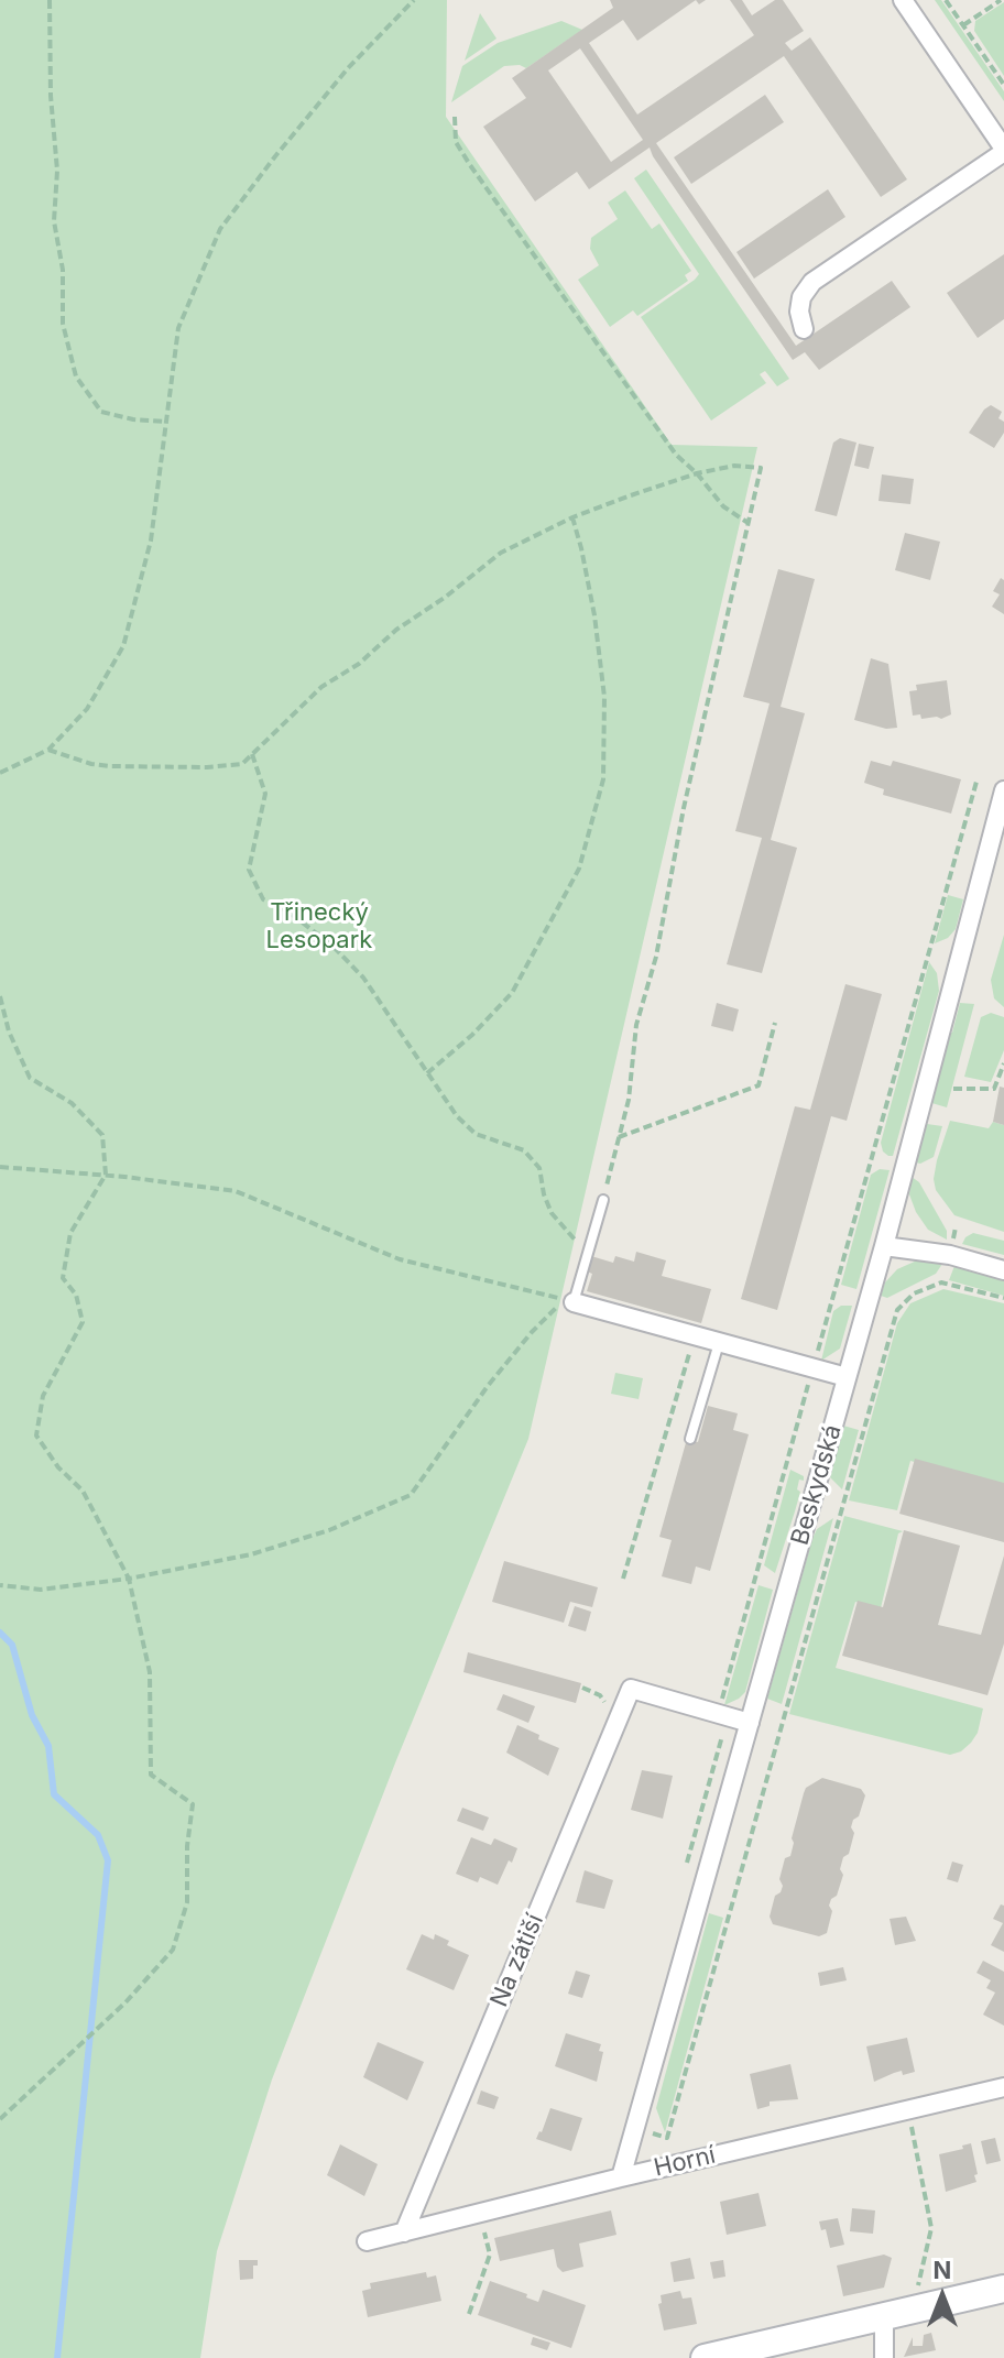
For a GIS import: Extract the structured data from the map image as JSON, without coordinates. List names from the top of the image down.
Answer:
{
  "streets": {
    "street": ["Beskydská", "Na zátiší", "Horní"]
  },
  "crossings": [
    ["Beskydská", "Horní"],
    ["Na zátiší", "Horní"]
  ],
  "parks": ["Třinecký Lesopark"],
  "north": "top"
}
